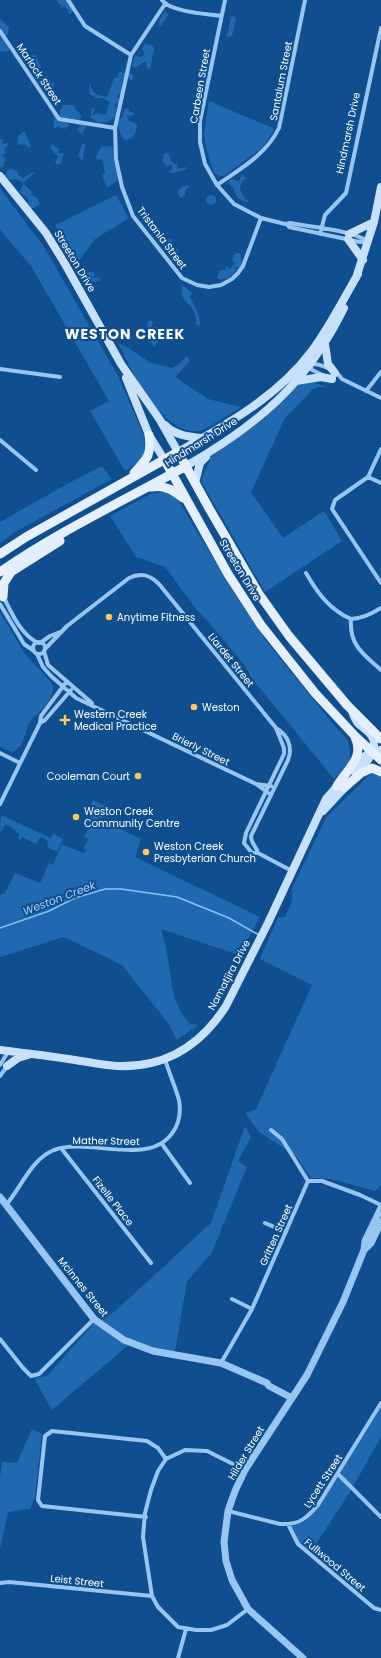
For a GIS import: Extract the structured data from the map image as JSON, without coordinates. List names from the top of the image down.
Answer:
{
  "streets": {
    "main road": ["Hindmarsh Drive", "Streeton Drive", "Namatjira Drive"],
    "street": [
      "Marlock Street",
      "Santalum Street",
      "Carbeen Street",
      "Tristania Street",
      "Liardet Street",
      "Brierly Street",
      "Mather Street",
      "Fizelle Place",
      "Gritten Street",
      "McInnes Street",
      "Hilder Street",
      "Lycett Street",
      "Fullwood Street",
      "Leist Street"
    ]
  },
  "crossings": [
    ["Marlock Street", "Tristania Street"],
    ["Santalum Street", "Carbeen Street"],
    ["Carbeen Street", "Hindmarsh Drive"],
    ["Carbeen Street", "Tristania Street"],
    ["Hindmarsh Drive", "Streeton Drive"],
    ["Streeton Drive", "Namatjira Drive"],
    ["Liardet Street", "Brierly Street"],
    ["Mather Street", "Fizelle Place"],
    ["Mather Street", "McInnes Street"],
    ["Gritten Street", "McInnes Street"],
    ["McInnes Street", "Hilder Street"],
    ["Hilder Street", "Lycett Street"],
    ["Lycett Street", "Fullwood Street"]
  ],
  "districts": ["WESTON CREEK"],
  "water": ["Weston Creek"],
  "places": {
    "other": [
      "Anytime Fitness",
      "Weston",
      "Cooleman Court",
      "Weston Creek Community Centre",
      "Weston Creek Presbyterian Church"
    ],
    "health": ["Western Creek Medical Practice"]
  }
}
